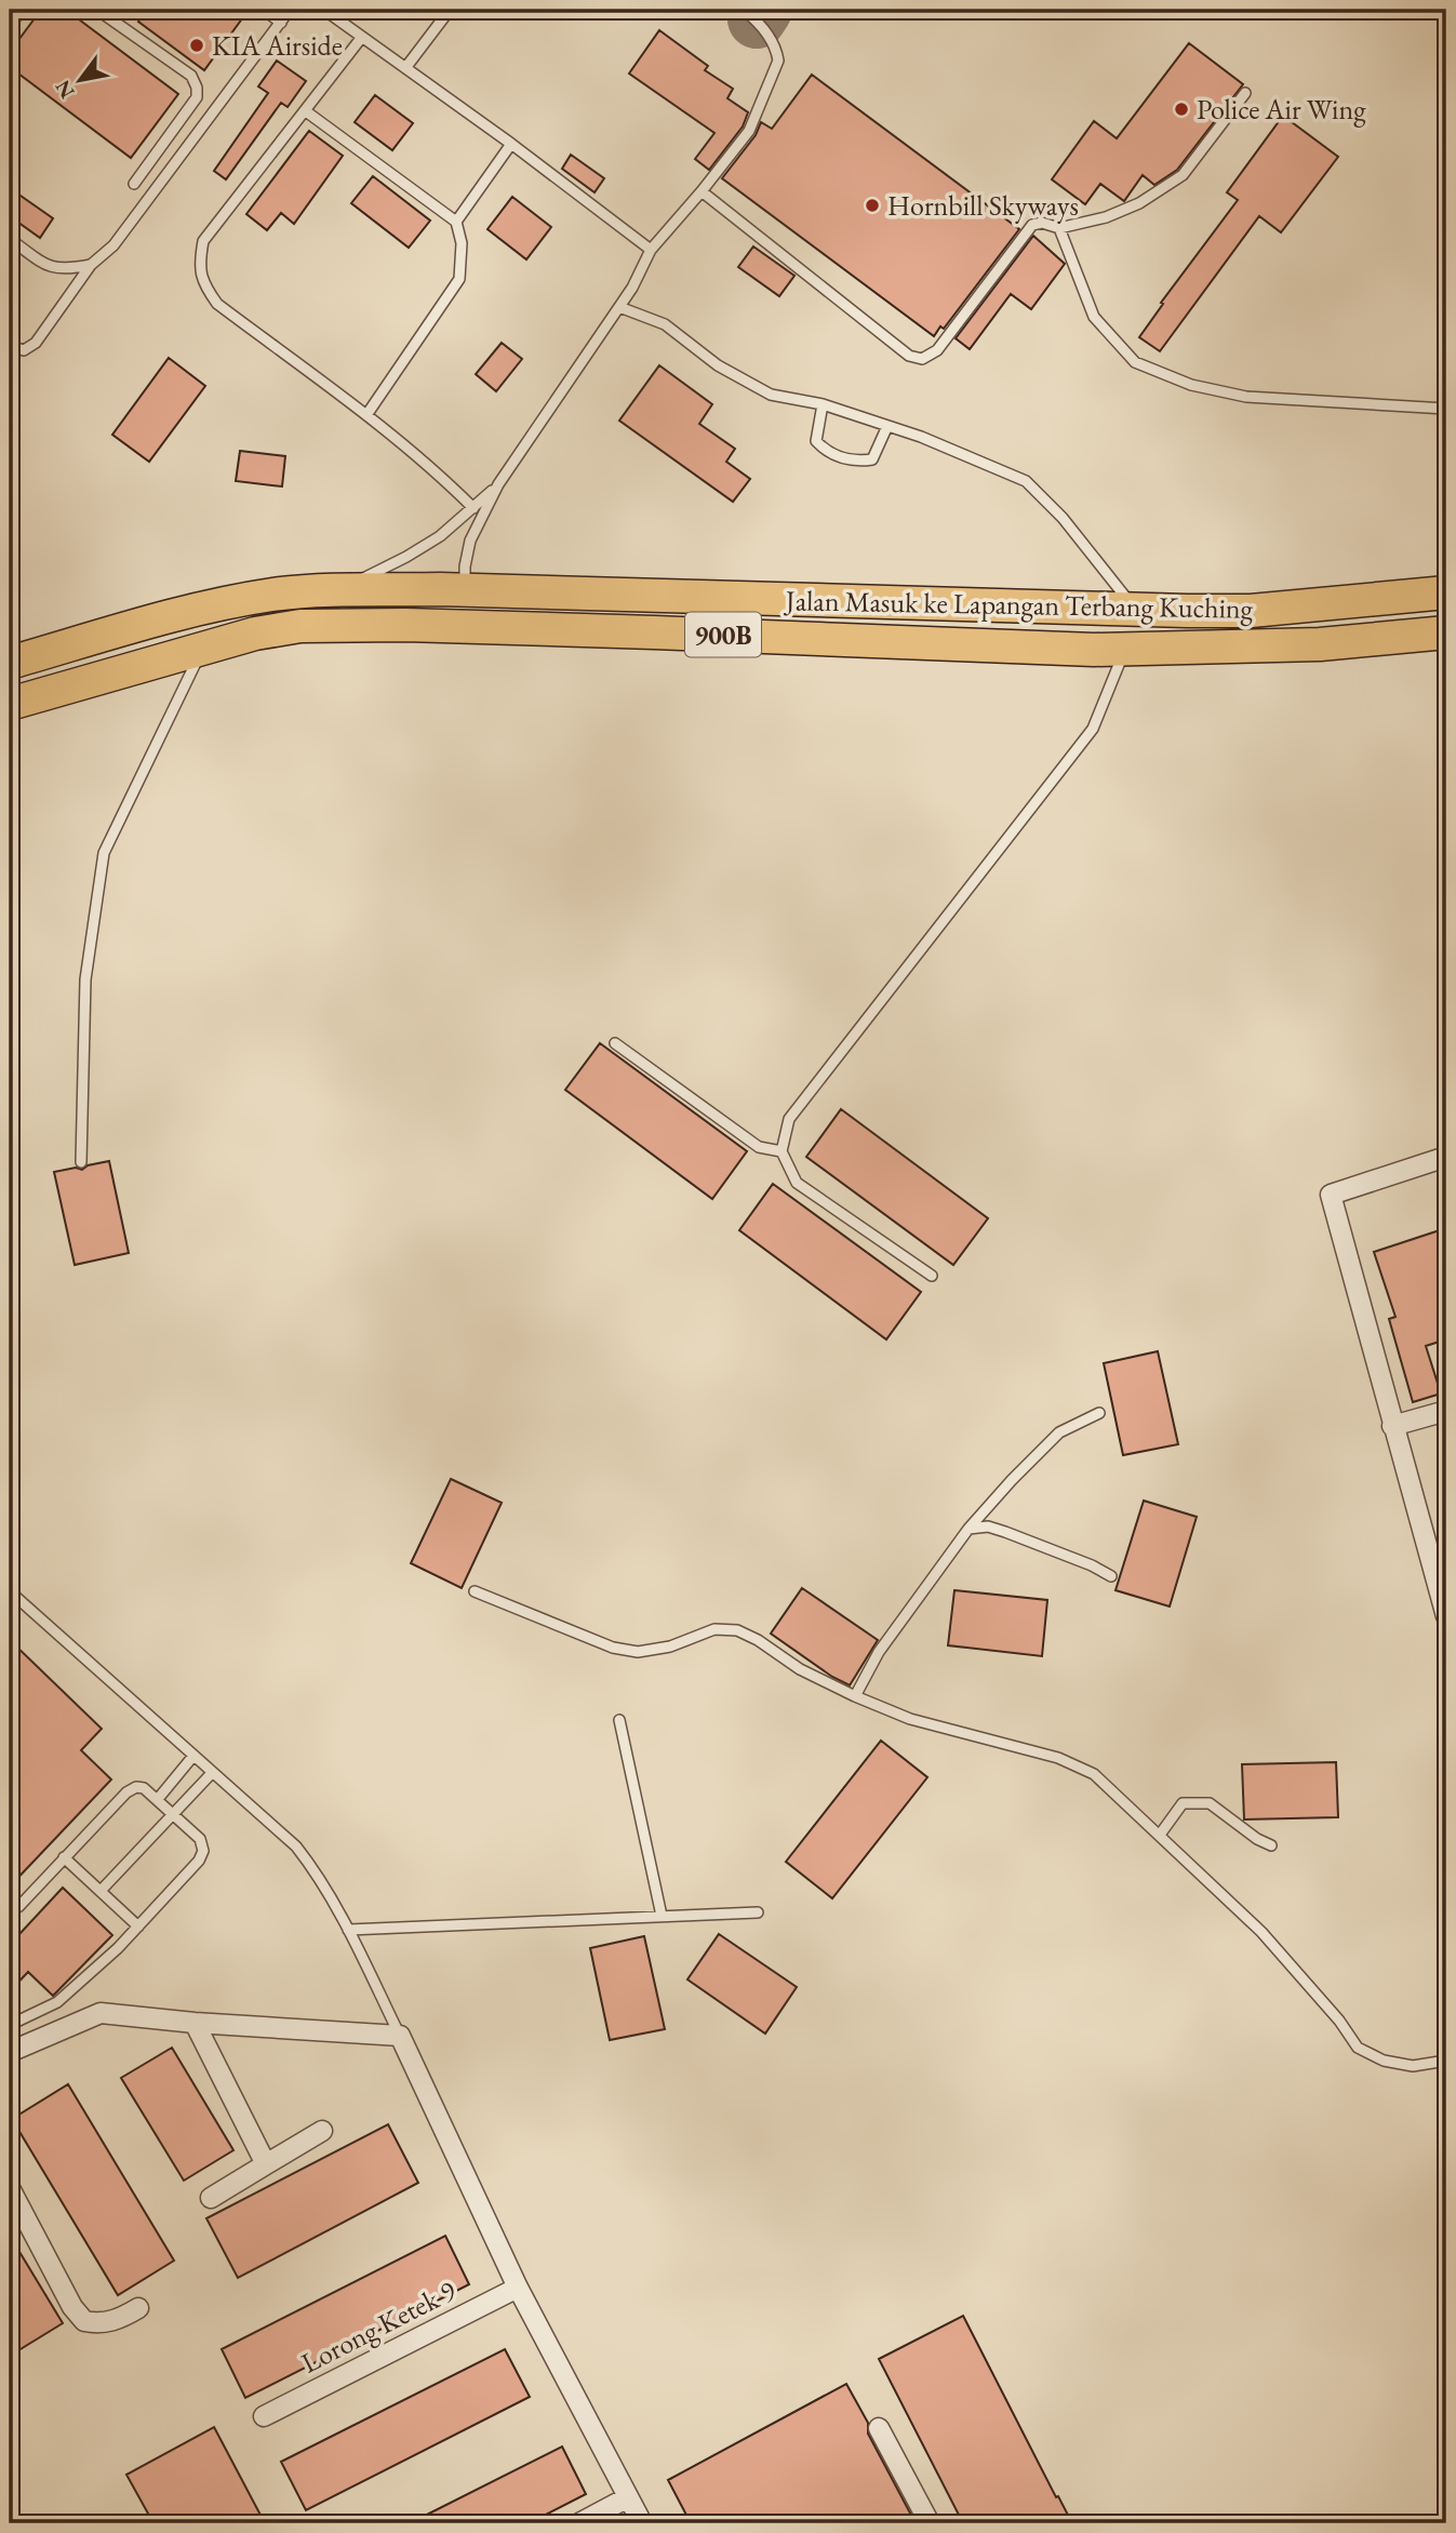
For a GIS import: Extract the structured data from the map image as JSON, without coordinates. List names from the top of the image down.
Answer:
{
  "streets": {
    "highway": ["Jalan Masuk ke Lapangan Terbang Kuching", "900B"],
    "street": ["Lorong Ketek 9"]
  },
  "places": ["KIA Airside", "Police Air Wing", "Hornbill Skyways"],
  "north": "bottom left"
}
